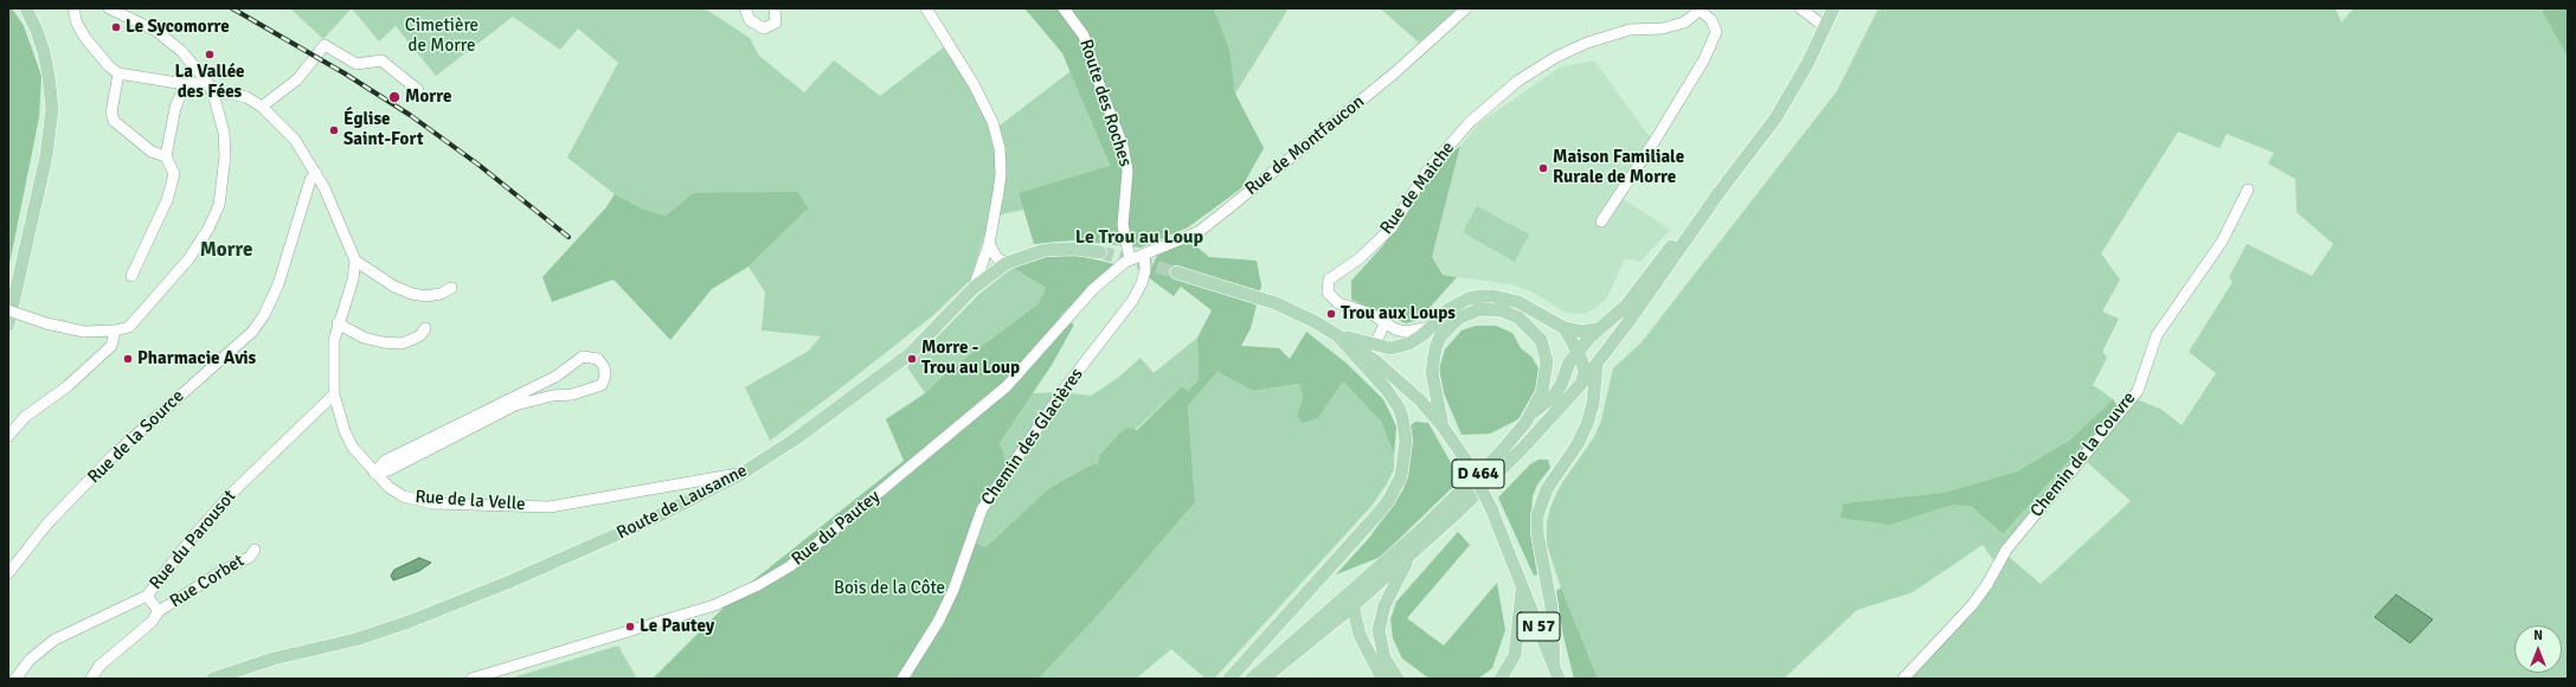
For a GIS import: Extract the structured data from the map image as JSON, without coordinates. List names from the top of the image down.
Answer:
{
  "streets": {
    "main road": ["D 464", "Route de Lausanne", "N 57"],
    "street": [
      "Route des Roches",
      "Rue de Montfaucon",
      "Rue de Maiche",
      "Rue de la Source",
      "Chemin des Glacières",
      "Chemin de la Couvre",
      "Rue de la Velle",
      "Rue du Pautey",
      "Rue du Parousot",
      "Rue Corbet"
    ]
  },
  "crossings": [
    ["Route des Roches", "Rue de Montfaucon"],
    ["Route des Roches", "Rue du Pautey"],
    ["Rue de Montfaucon", "Chemin des Glacières"],
    ["Rue de Montfaucon", "Rue du Pautey"],
    ["Rue de la Velle", "Route de Lausanne"],
    ["Rue de la Velle", "Rue du Parousot"],
    ["Rue du Parousot", "Rue Corbet"]
  ],
  "districts": ["Le Trou au Loup", "Morre"],
  "parks": ["Cimetière de Morre", "Bois de la Côte"],
  "places": [
    "Le Sycomorre",
    "La Vallée des Fées",
    "Morre",
    "Église Saint-Fort",
    "Maison Familiale Rurale de Morre",
    "Trou aux Loups",
    "Pharmacie Avis",
    "Morre - Trou au Loup",
    "Le Pautey"
  ],
  "north": "top"
}
